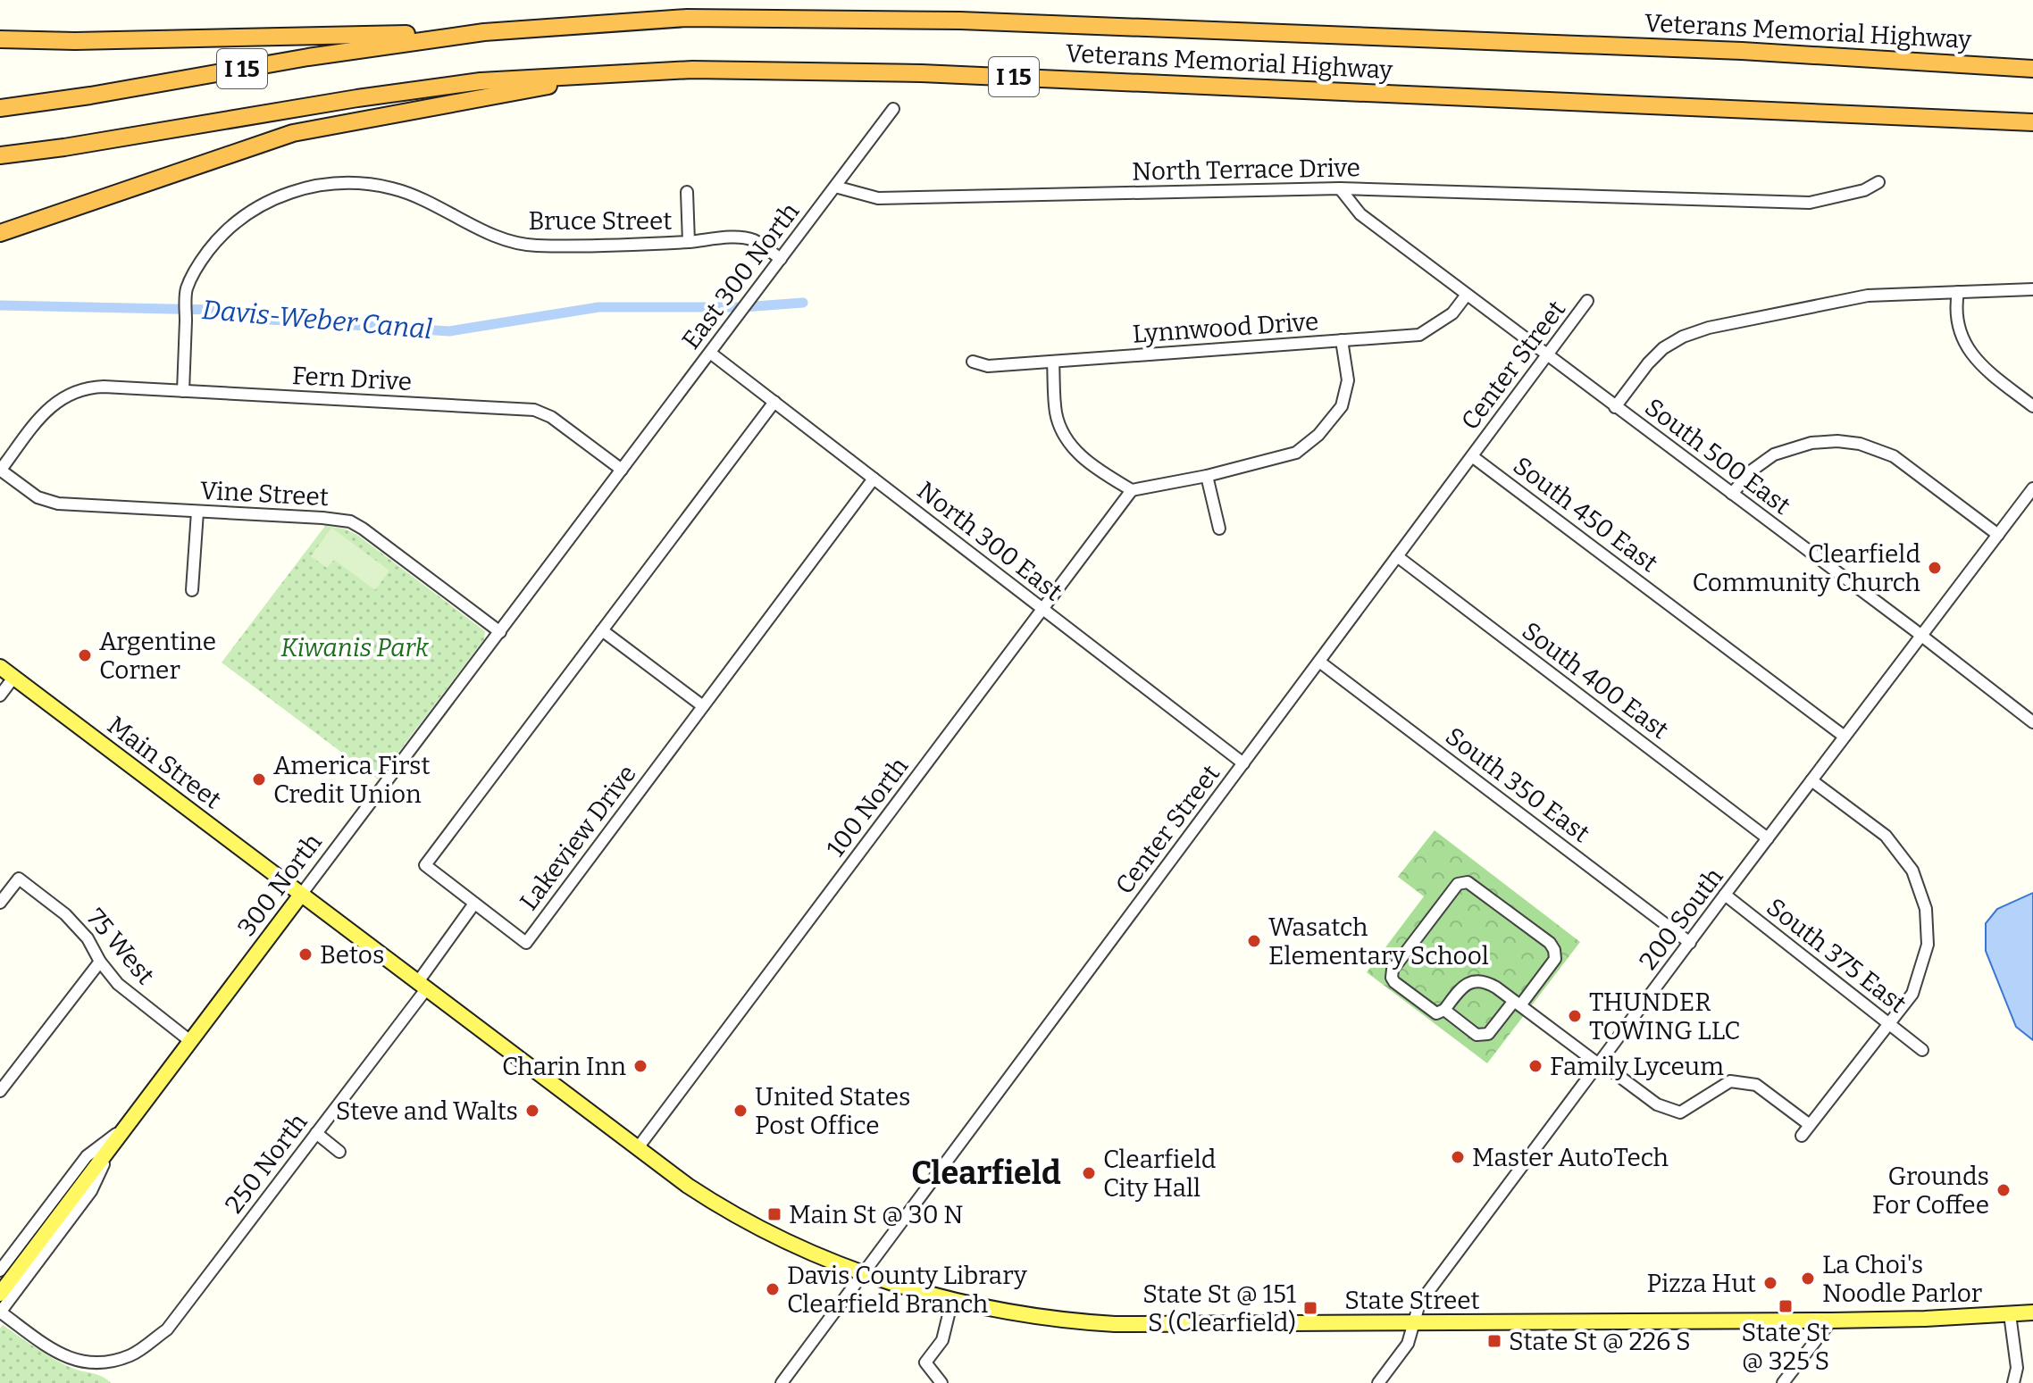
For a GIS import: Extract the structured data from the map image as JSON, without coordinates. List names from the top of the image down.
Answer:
{
  "streets": {
    "highway": ["Veterans Memorial Highway", "I 15"],
    "main road": ["Main Street", "300 North", "State Street"],
    "street": [
      "North Terrace Drive",
      "Bruce Street",
      "East 300 North",
      "Lynnwood Drive",
      "Center Street",
      "Fern Drive",
      "South 500 East",
      "Vine Street",
      "South 450 East",
      "North 300 East",
      "South 400 East",
      "South 350 East",
      "100 North",
      "Lakeview Drive",
      "200 South",
      "75 West",
      "South 375 East",
      "250 North"
    ]
  },
  "crossings": [
    ["North Terrace Drive", "East 300 North"],
    ["North Terrace Drive", "South 500 East"],
    ["Bruce Street", "East 300 North"],
    ["Bruce Street", "Fern Drive"],
    ["East 300 North", "Fern Drive"],
    ["East 300 North", "North 300 East"],
    ["East 300 North", "300 North"],
    ["Lynnwood Drive", "South 500 East"],
    ["Center Street", "South 500 East"],
    ["Center Street", "South 450 East"],
    ["Center Street", "North 300 East"],
    ["Center Street", "South 400 East"],
    ["Center Street", "South 350 East"],
    ["Center Street", "State Street"],
    ["Fern Drive", "Vine Street"],
    ["Fern Drive", "300 North"],
    ["South 500 East", "200 South"],
    ["Vine Street", "300 North"],
    ["South 450 East", "200 South"],
    ["North 300 East", "100 North"],
    ["North 300 East", "Lakeview Drive"],
    ["South 400 East", "200 South"],
    ["Main Street", "100 North"],
    ["Main Street", "300 North"],
    ["Main Street", "250 North"],
    ["Main Street", "State Street"],
    ["South 350 East", "200 South"],
    ["100 North", "State Street"],
    ["300 North", "75 West"],
    ["200 South", "South 375 East"],
    ["200 South", "State Street"]
  ],
  "districts": ["Clearfield"],
  "water": ["Davis-Weber Canal"],
  "parks": ["Kiwanis Park"],
  "places": {
    "other": [
      "Clearfield Community Church",
      "Argentine Corner",
      "America First Credit Union",
      "Wasatch Elementary School",
      "Betos",
      "THUNDER TOWING LLC",
      "Charin Inn",
      "Family Lyceum",
      "Steve and Walts",
      "United States Post Office",
      "Master AutoTech",
      "Clearfield City Hall",
      "Grounds For Coffee",
      "La Choi's Noodle Parlor",
      "Pizza Hut",
      "Davis County Library Clearfield Branch"
    ],
    "transit": [
      "Main St @ 30 N",
      "State St @ 325 S",
      "State St @ 151 S (Clearfield)",
      "State St @ 226 S"
    ]
  }
}
